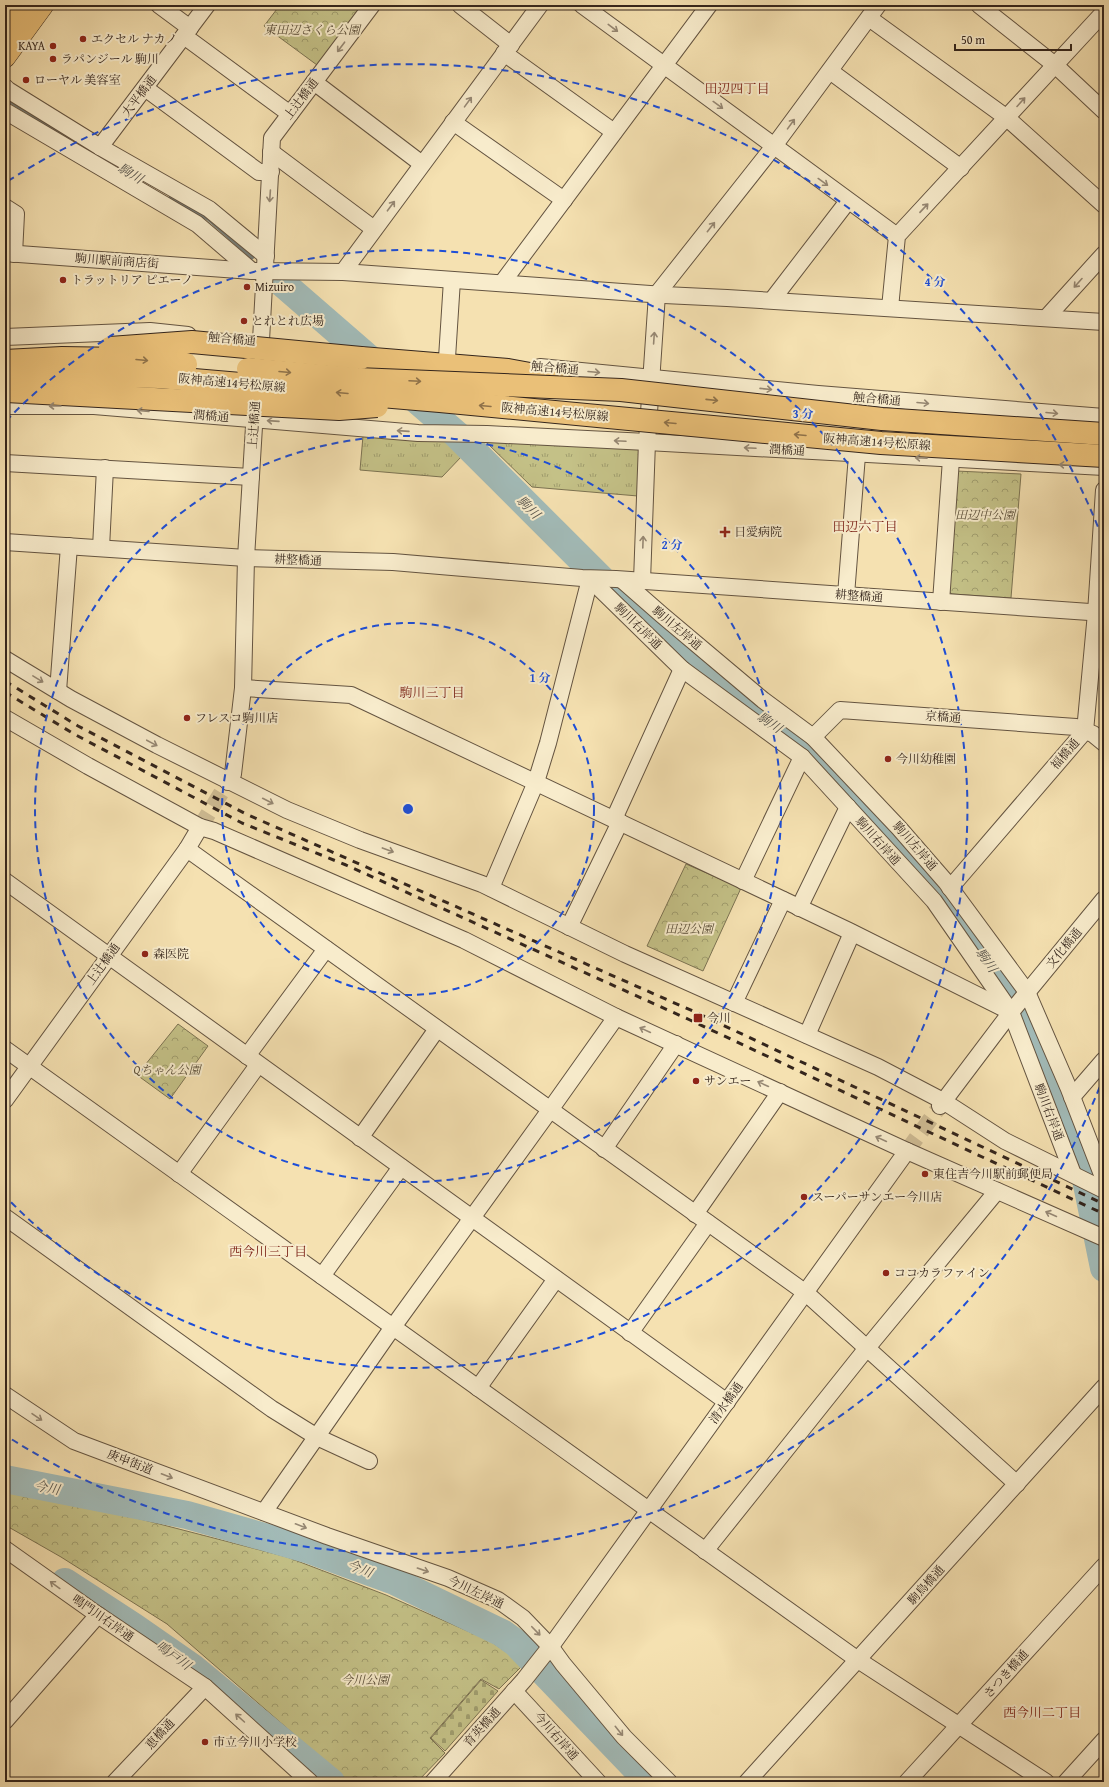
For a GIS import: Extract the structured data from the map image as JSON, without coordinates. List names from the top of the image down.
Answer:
{
  "streets": {
    "highway": ["阪神高速14号松原線"],
    "street": [
      "大平橋通",
      "上辻橋通",
      "駒川駅前商店街",
      "触合橋通",
      "潤橋通",
      "耕整橋通",
      "駒川右岸通",
      "駒川左岸通",
      "京橋通",
      "福橋通",
      "文化橋通",
      "清水橋通",
      "庚申街道",
      "駒鳥橋通",
      "今川左岸通",
      "鳴門川右岸通",
      "さつき橋通",
      "育英橋通",
      "恵橋通",
      "今川右岸通"
    ]
  },
  "crossings": [
    ["上辻橋通", "駒川駅前商店街"],
    ["上辻橋通", "触合橋通"],
    ["上辻橋通", "潤橋通"],
    ["上辻橋通", "耕整橋通"],
    ["耕整橋通", "駒川右岸通"],
    ["耕整橋通", "駒川左岸通"],
    ["耕整橋通", "福橋通"],
    ["駒川右岸通", "文化橋通"],
    ["駒川左岸通", "京橋通"],
    ["駒川左岸通", "福橋通"],
    ["駒川左岸通", "文化橋通"],
    ["京橋通", "福橋通"],
    ["清水橋通", "今川左岸通"],
    ["清水橋通", "育英橋通"],
    ["庚申街道", "今川左岸通"],
    ["鳴門川右岸通", "恵橋通"],
    ["育英橋通", "今川右岸通"]
  ],
  "one_way": [
    "触合橋通",
    "潤橋通",
    "今川左岸通",
    "鳴門川右岸通"
  ],
  "districts": [
    "田辺四丁目",
    "田辺六丁目",
    "駒川三丁目",
    "西今川三丁目",
    "西今川二丁目"
  ],
  "water": ["駒川", "今川", "鳴戸川"],
  "parks": [
    "東田辺さくら公園",
    "田辺中公園",
    "田辺公園",
    "Qちゃん公園",
    "今川公園"
  ],
  "places": {
    "other": [
      "エクセル ナカノ",
      "KAYA",
      "ラパンジール 駒川",
      "ローヤル 美容室",
      "トラットリア ピエーノ",
      "Mizuiro",
      "とれとれ広場",
      "フレスコ駒川店",
      "今川幼稚園",
      "森医院",
      "サンエー",
      "東住吉今川駅前郵便局",
      "スーパーサンエー今川店",
      "ココカラファイン",
      "市立今川小学校"
    ],
    "health": ["日愛病院"],
    "transit": ["今川"]
  },
  "scale_bar": "50 m",
  "rings": [
    "4 分",
    "3 分",
    "2 分",
    "1 分"
  ]
}
